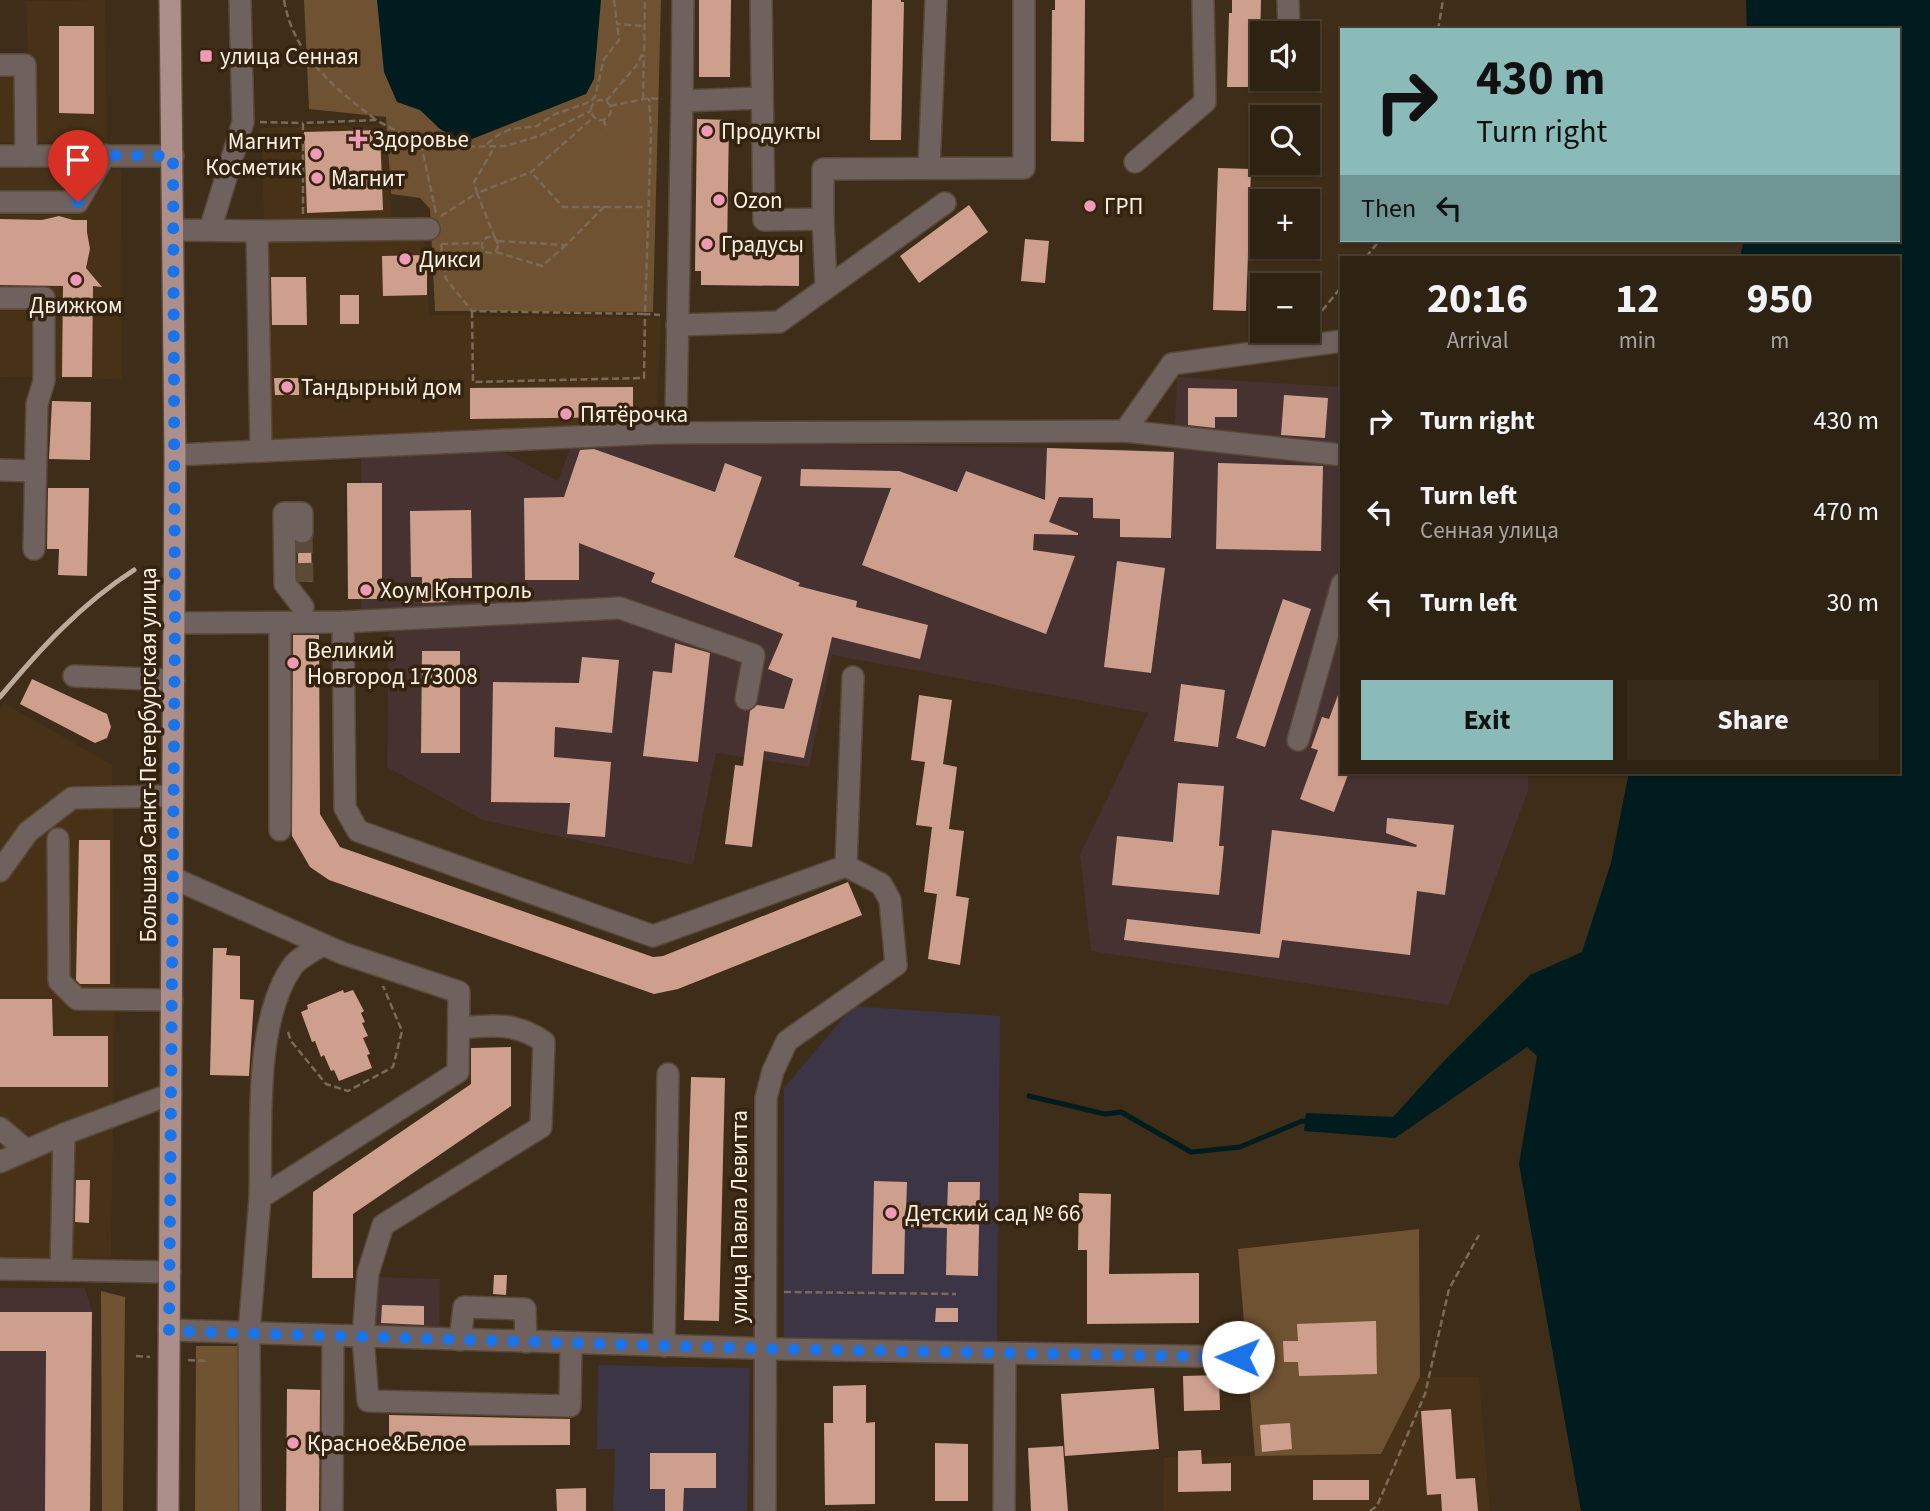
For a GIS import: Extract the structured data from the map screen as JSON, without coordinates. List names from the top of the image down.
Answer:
{
  "streets": {
    "main road": ["Большая Санкт-Петербургская улица"],
    "street": ["улица Павла Левитта"]
  },
  "places": {
    "transit": ["улица Сенная"],
    "other": [
      "Продукты",
      "Магнит Косметик",
      "Магнит",
      "Ozon",
      "ГРП",
      "Градусы",
      "Дикси",
      "Движком",
      "Тандырный дом",
      "Пятёрочка",
      "Хоум Контроль",
      "Великий Новгород 173008",
      "Детский сад № 66",
      "Красное&Белое"
    ],
    "health": ["Здоровье"]
  },
  "page": {
    "map_buttons": ["+", "−"],
    "turn": ["430 m", "Turn right"],
    "then": "Then",
    "eta": [
      "20:16",
      "Arrival",
      "12",
      "min",
      "950",
      "m"
    ],
    "list": [
      {
        "name": "Turn right",
        "value": "430 m"
      },
      {
        "name": "Turn left",
        "note": "Сенная улица",
        "value": "470 m"
      },
      {
        "name": "Turn left",
        "value": "30 m"
      }
    ],
    "buttons": ["Exit", "Share"]
  }
}
